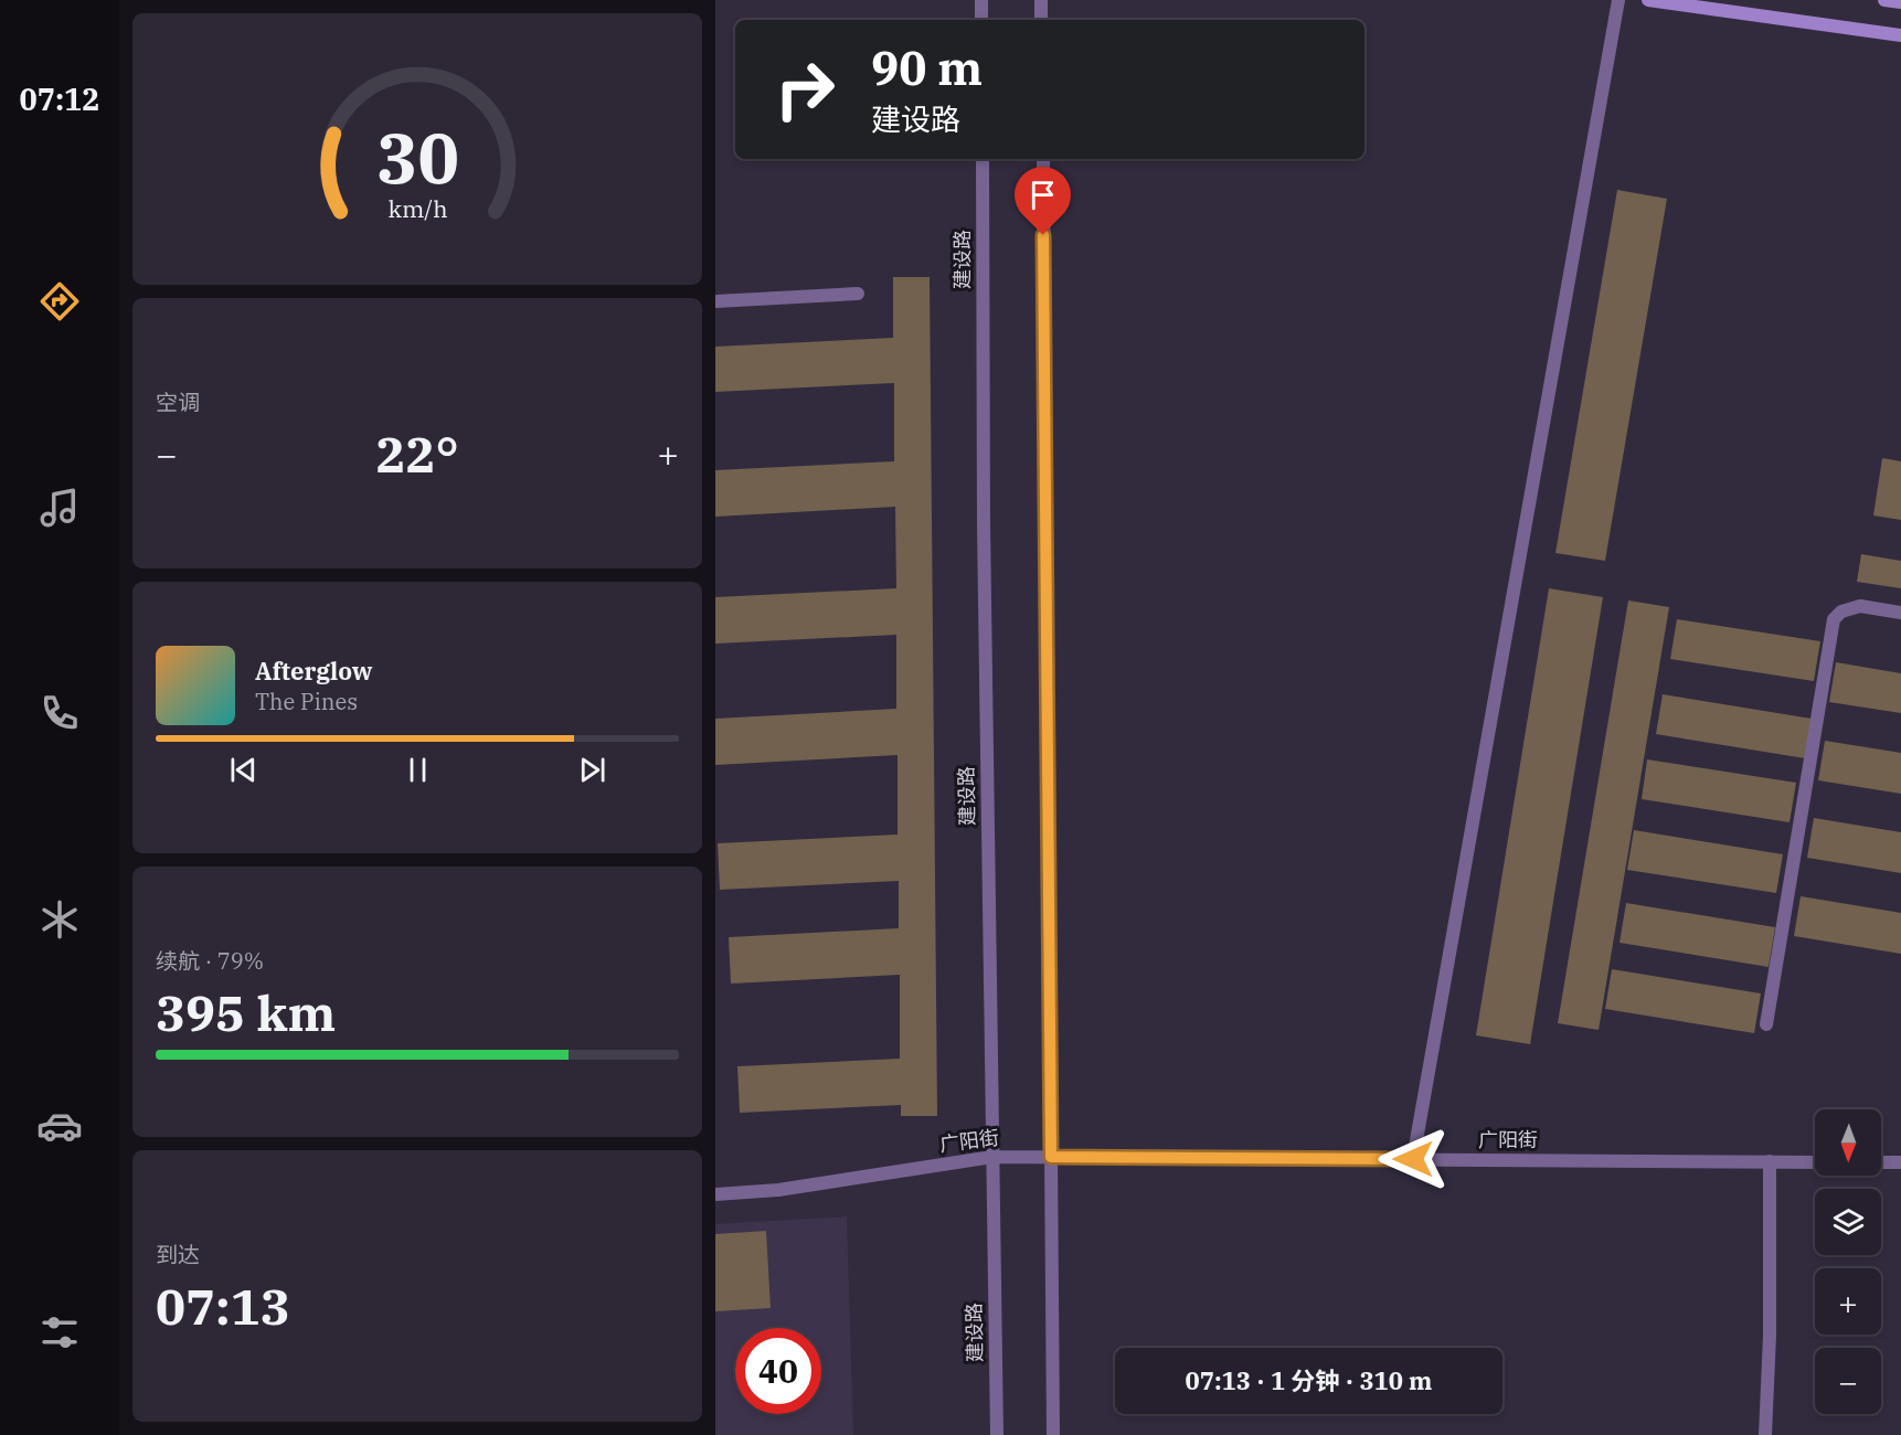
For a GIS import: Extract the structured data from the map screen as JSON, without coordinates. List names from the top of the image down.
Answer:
{
  "streets": {
    "street": ["建设路", "广阳街"]
  },
  "crossings": [
    ["建设路", "广阳街"]
  ],
  "north": "bottom",
  "page": {
    "tabs": "07:12",
    "turn": ["90 m", "建设路"],
    "tile": [
      "空调",
      ["续航 · 79%", "395 km"],
      ["到达", "07:13"]
    ],
    "heat": ["−", "22°", "+"],
    "song": ["Afterglow", "The Pines"],
    "map_buttons": ["+", "−"],
    "limit": "40",
    "trip": "07:13 · 1 分钟 · 310 m",
    "gauge": ["30", "km/h"]
  }
}
